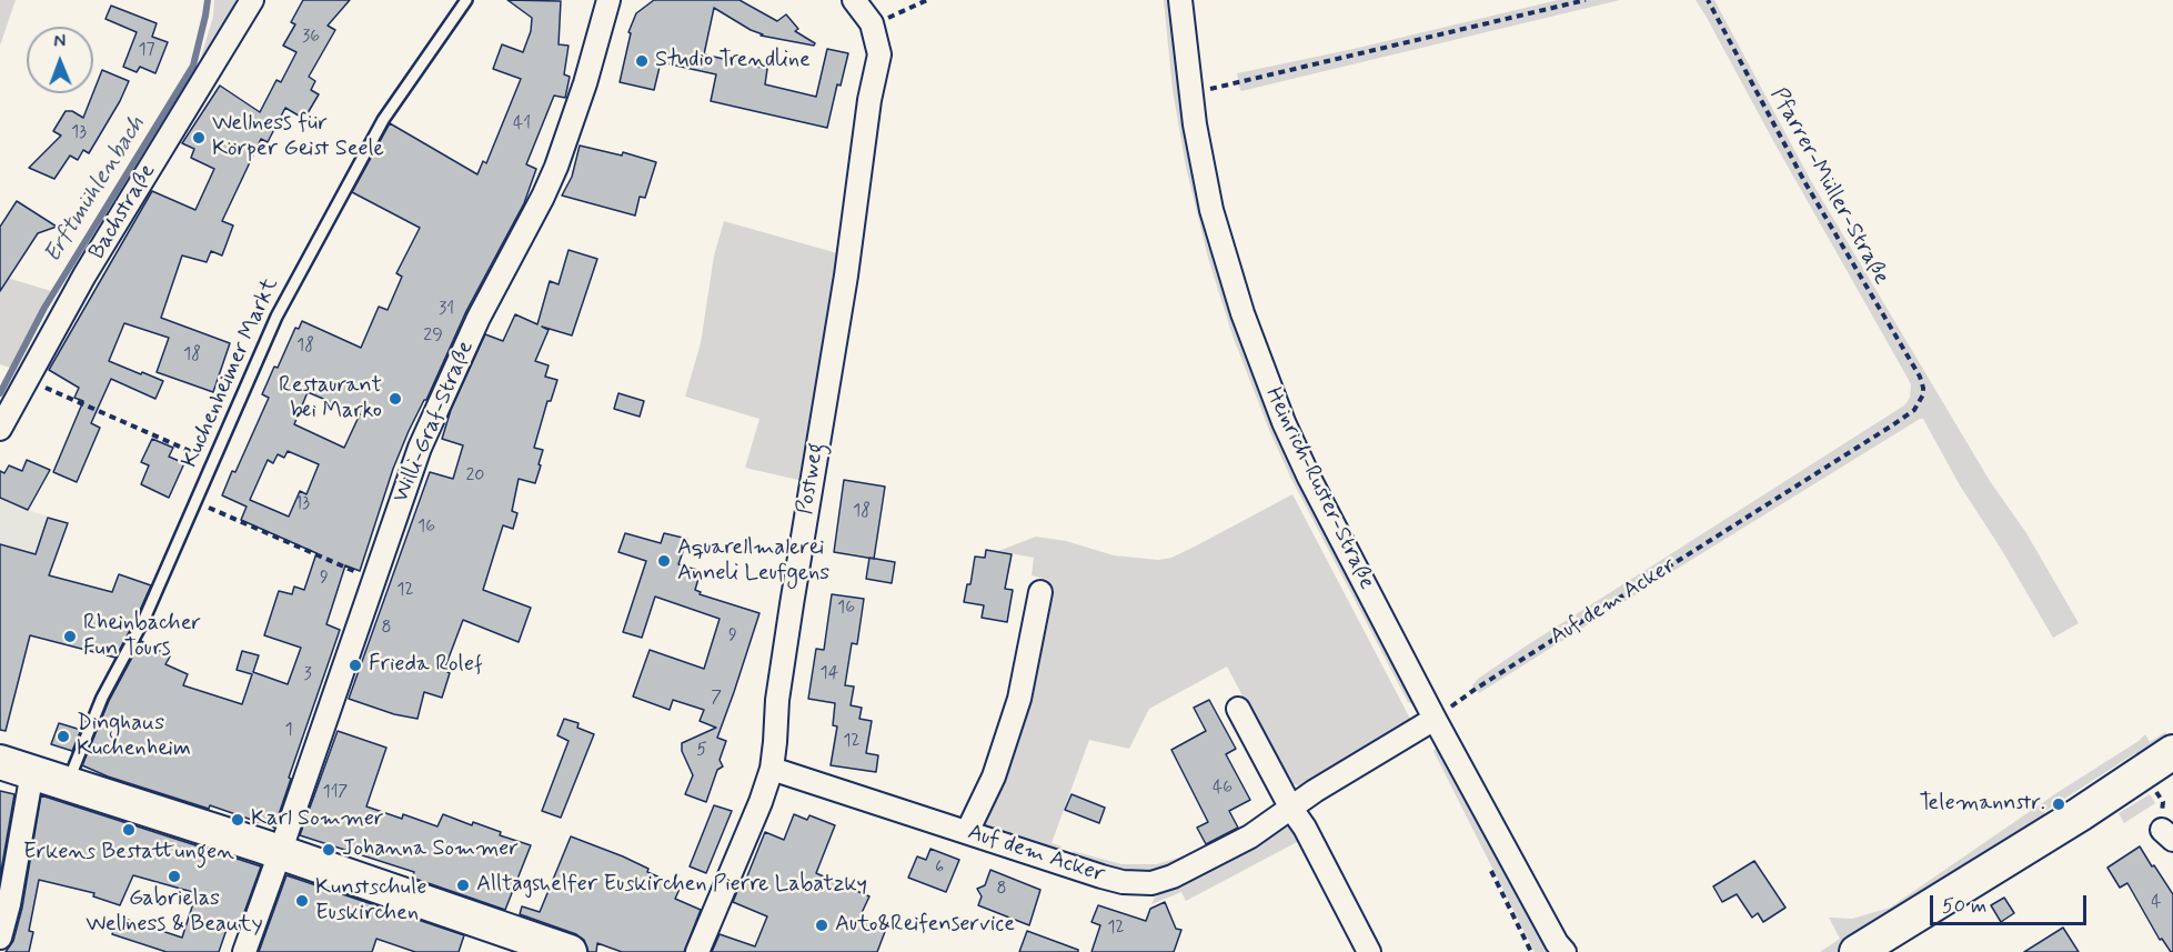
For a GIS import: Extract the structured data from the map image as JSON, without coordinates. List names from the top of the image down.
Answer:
{
  "streets": {
    "street": [
      "Bachstraße",
      "Willi-Graf-Straße",
      "Postweg",
      "Heinrich-Ruster-Straße",
      "Auf dem Acker"
    ],
    "lane": ["Kuchenheimer Markt"],
    "path": ["Pfarrer-Müller-Straße"]
  },
  "crossings": [
    ["Pfarrer-Müller-Straße", "Auf dem Acker"],
    ["Postweg", "Auf dem Acker"],
    ["Heinrich-Ruster-Straße", "Auf dem Acker"]
  ],
  "water": ["Erftmühlenbach"],
  "places": [
    "Studio Trendline",
    "Wellness für Körper Geist Seele",
    "Restaurant bei Marko",
    "Aquarellmalerei Anneli Leufgens",
    "Rheinbacher Fun Tours",
    "Frieda Rolef",
    "Dinghaus Kuchenheim",
    "Telemannstr.",
    "Karl Sommer",
    "Erkens Bestattungen",
    "Johanna Sommer",
    "Gabrielas Wellness & Beauty",
    "Alltagshelfer Euskirchen Pierre Labatzky",
    "Kunstschule Euskirchen",
    "Auto&Reifenservice"
  ],
  "house_numbers": [
    "36",
    "17",
    "41",
    "13",
    "31",
    "29",
    "18",
    "18",
    "20",
    "13",
    "18",
    "16",
    "9",
    "12",
    "16",
    "8",
    "9",
    "14",
    "3",
    "7",
    "1",
    "12",
    "5",
    "46",
    "117",
    "6",
    "8",
    "4",
    "12"
  ],
  "scale_bar": "50 m",
  "north": "top"
}
